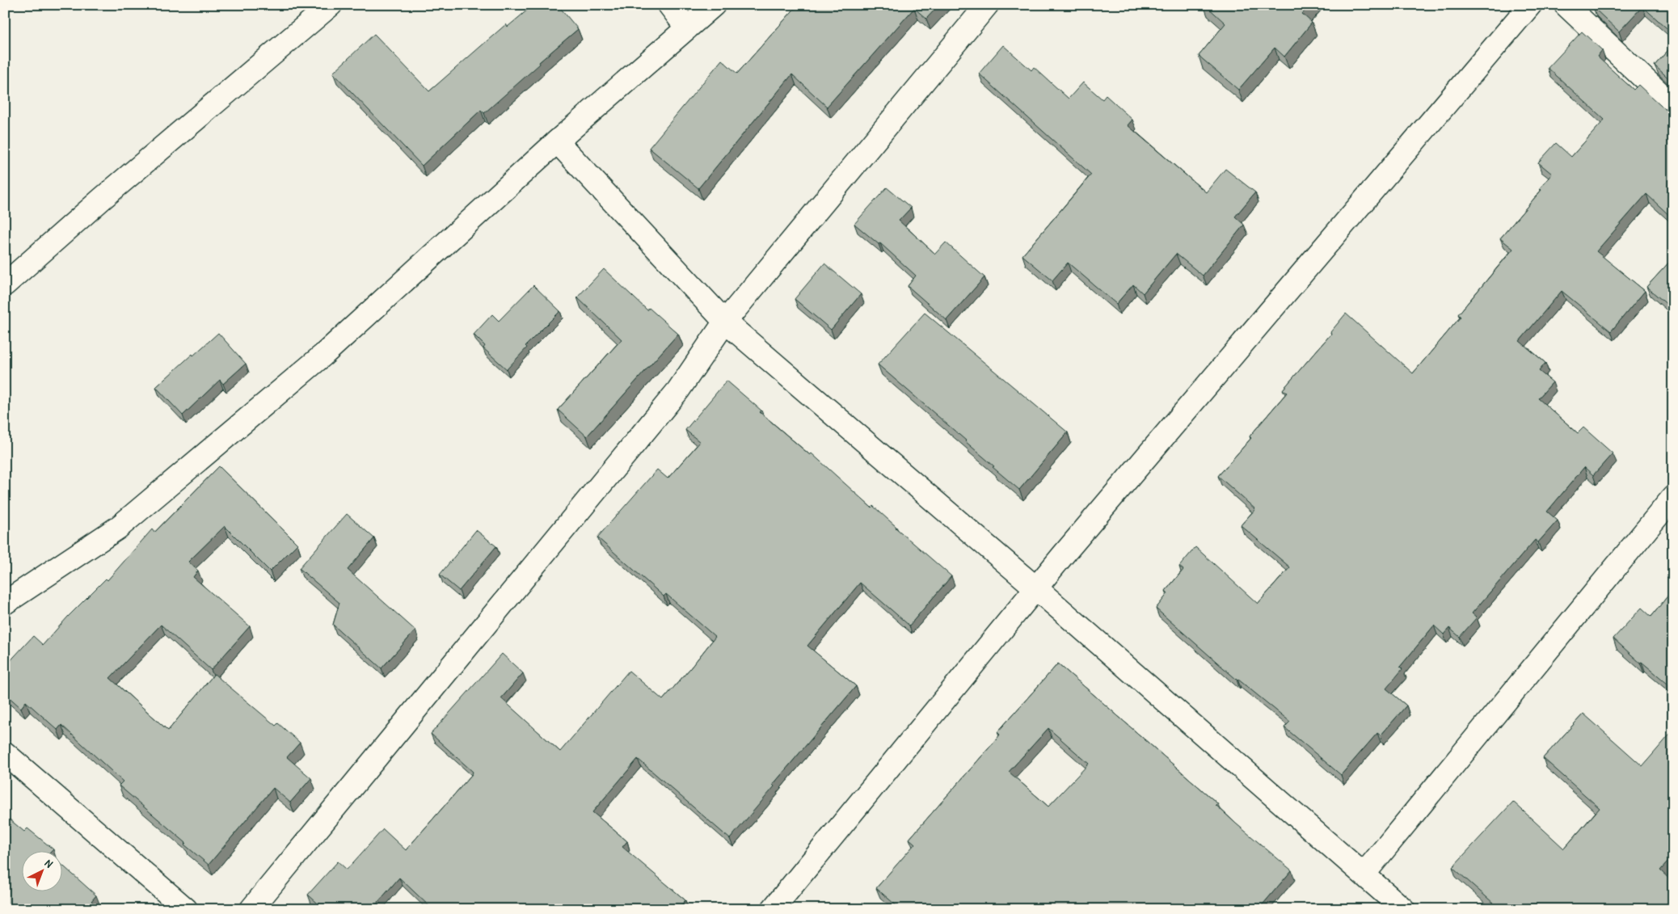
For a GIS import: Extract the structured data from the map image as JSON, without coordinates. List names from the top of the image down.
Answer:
{
  "north": "top right"
}
